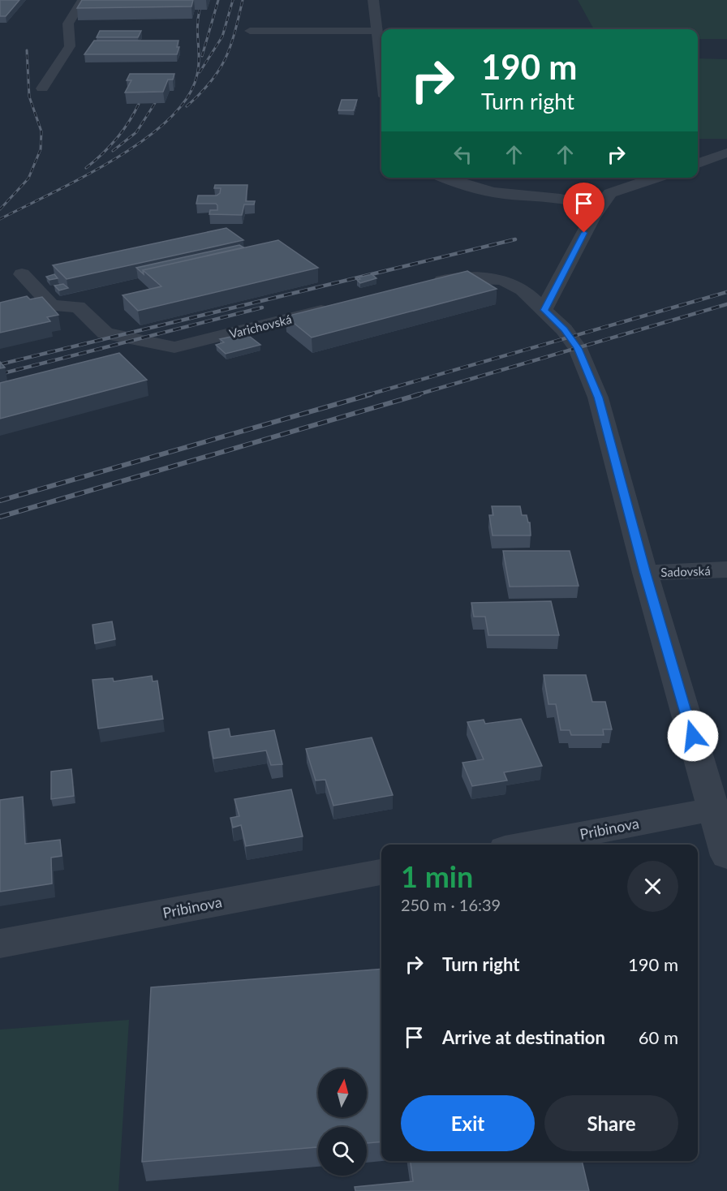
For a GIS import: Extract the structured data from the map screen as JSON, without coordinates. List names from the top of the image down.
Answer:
{
  "streets": {
    "street": ["Varichovská", "Sadovská", "Pribinova"]
  },
  "north": "top",
  "page": {
    "turn": ["190 m", "Turn right"],
    "heading": ["1 min", "250 m · 16:39"],
    "list": [
      {
        "name": "Turn right",
        "value": "190 m"
      },
      {
        "name": "Arrive at destination",
        "value": "60 m"
      }
    ],
    "buttons": ["Exit", "Share"]
  }
}
